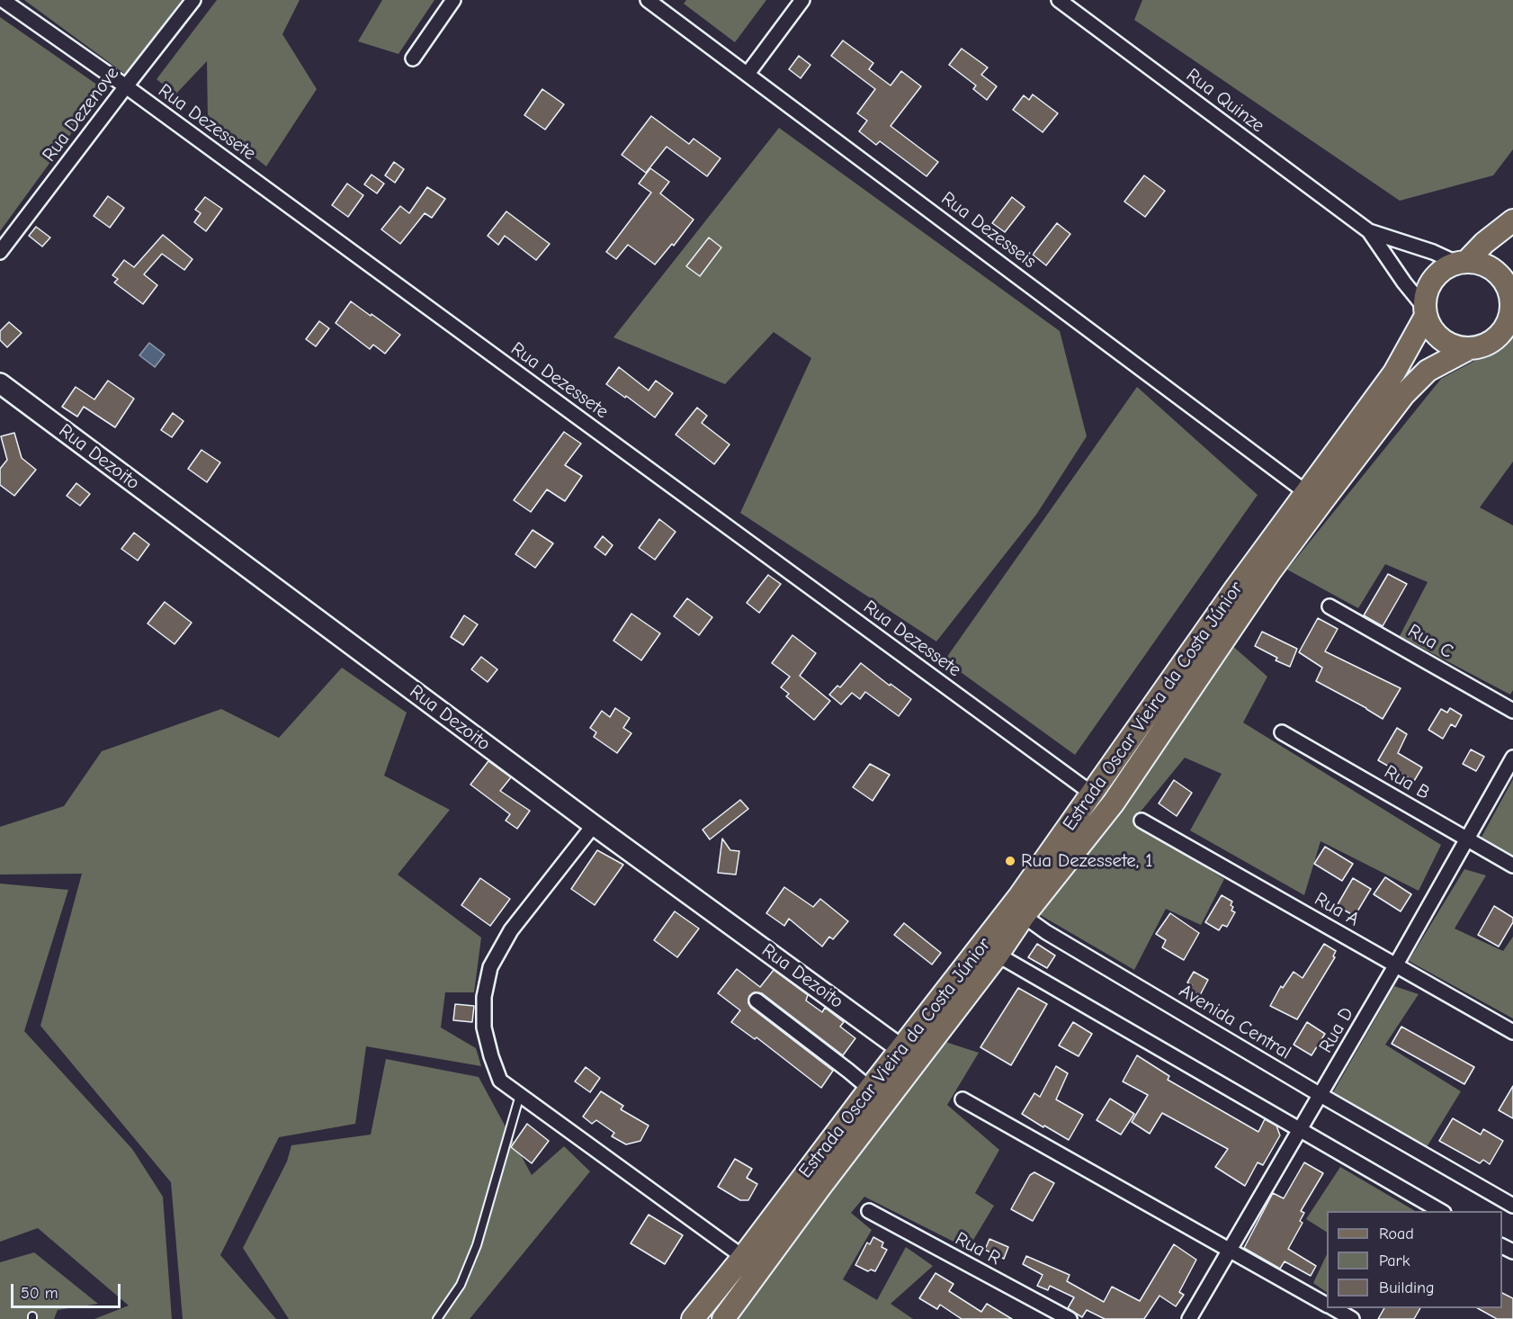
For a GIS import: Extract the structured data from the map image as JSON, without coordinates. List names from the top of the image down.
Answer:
{
  "streets": {
    "main road": ["Rua Dezoito", "Estrada Oscar Vieira da Costa Júnior"],
    "street": [
      "Rua Quinze",
      "Rua Dezenove",
      "Rua Dezessete",
      "Rua Dezesseis",
      "Rua C",
      "Rua B",
      "Rua A",
      "Avenida Central",
      "Rua D",
      "Rua R"
    ]
  },
  "crossings": [
    ["Rua Quinze", "Estrada Oscar Vieira da Costa Júnior"],
    ["Rua Dezenove", "Rua Dezessete"],
    ["Rua Dezessete", "Estrada Oscar Vieira da Costa Júnior"],
    ["Rua Dezesseis", "Estrada Oscar Vieira da Costa Júnior"],
    ["Rua Dezoito", "Estrada Oscar Vieira da Costa Júnior"],
    ["Estrada Oscar Vieira da Costa Júnior", "Avenida Central"],
    ["Rua B", "Rua D"],
    ["Rua A", "Rua D"],
    ["Avenida Central", "Rua D"]
  ],
  "places": ["Rua Dezessete, 1"],
  "legend": ["Road", "Park", "Building"],
  "scale_bar": "50 m"
}
